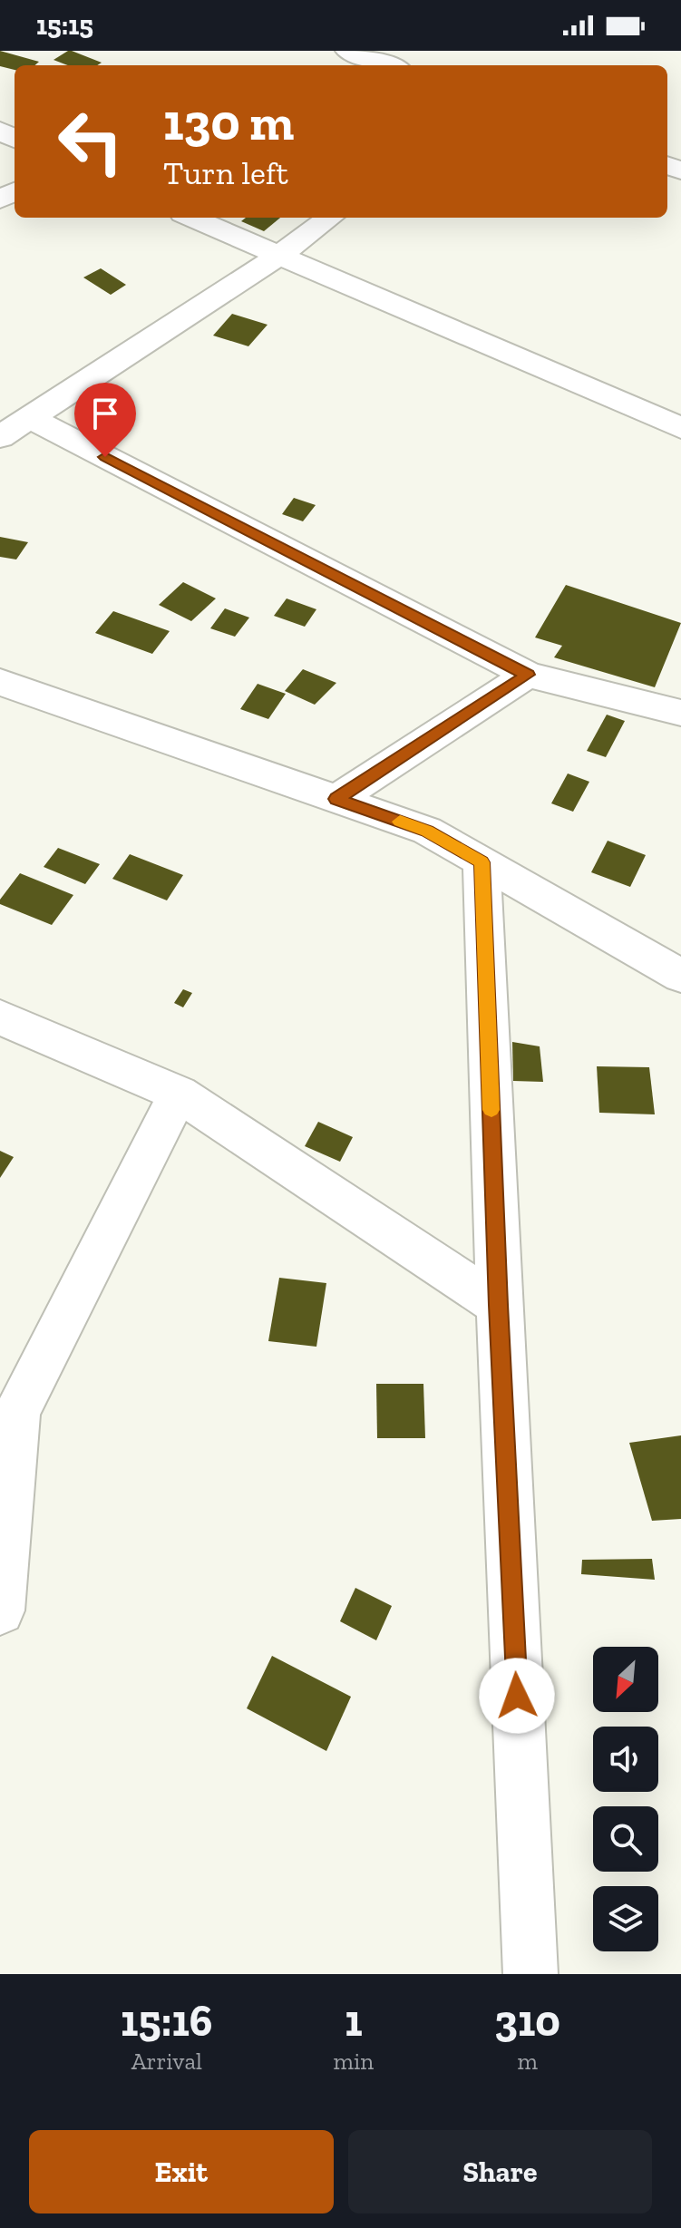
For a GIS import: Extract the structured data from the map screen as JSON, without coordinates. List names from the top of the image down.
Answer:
{
  "north": "bottom left",
  "page": {
    "status": "15:15",
    "turn": ["130 m", "Turn left"],
    "eta": [
      "15:16",
      "Arrival",
      "1",
      "min",
      "310",
      "m"
    ],
    "buttons": ["Exit", "Share"]
  }
}
